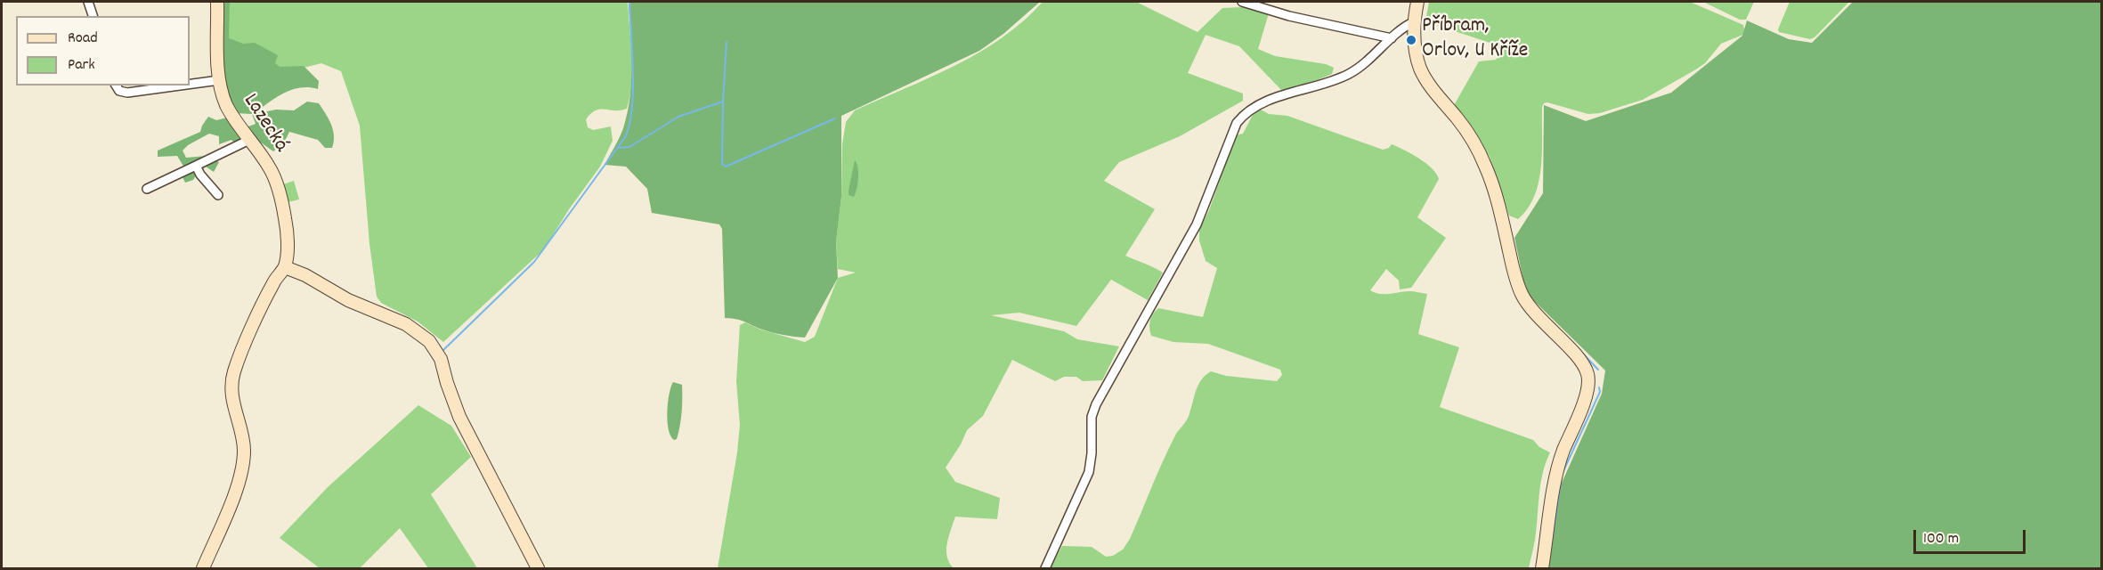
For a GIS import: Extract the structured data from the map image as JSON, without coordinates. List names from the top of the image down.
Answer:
{
  "streets": {
    "street": ["Lazecká"]
  },
  "places": ["Příbram, Orlov, U Kříže"],
  "legend": ["Road", "Park"],
  "scale_bar": "100 m"
}
